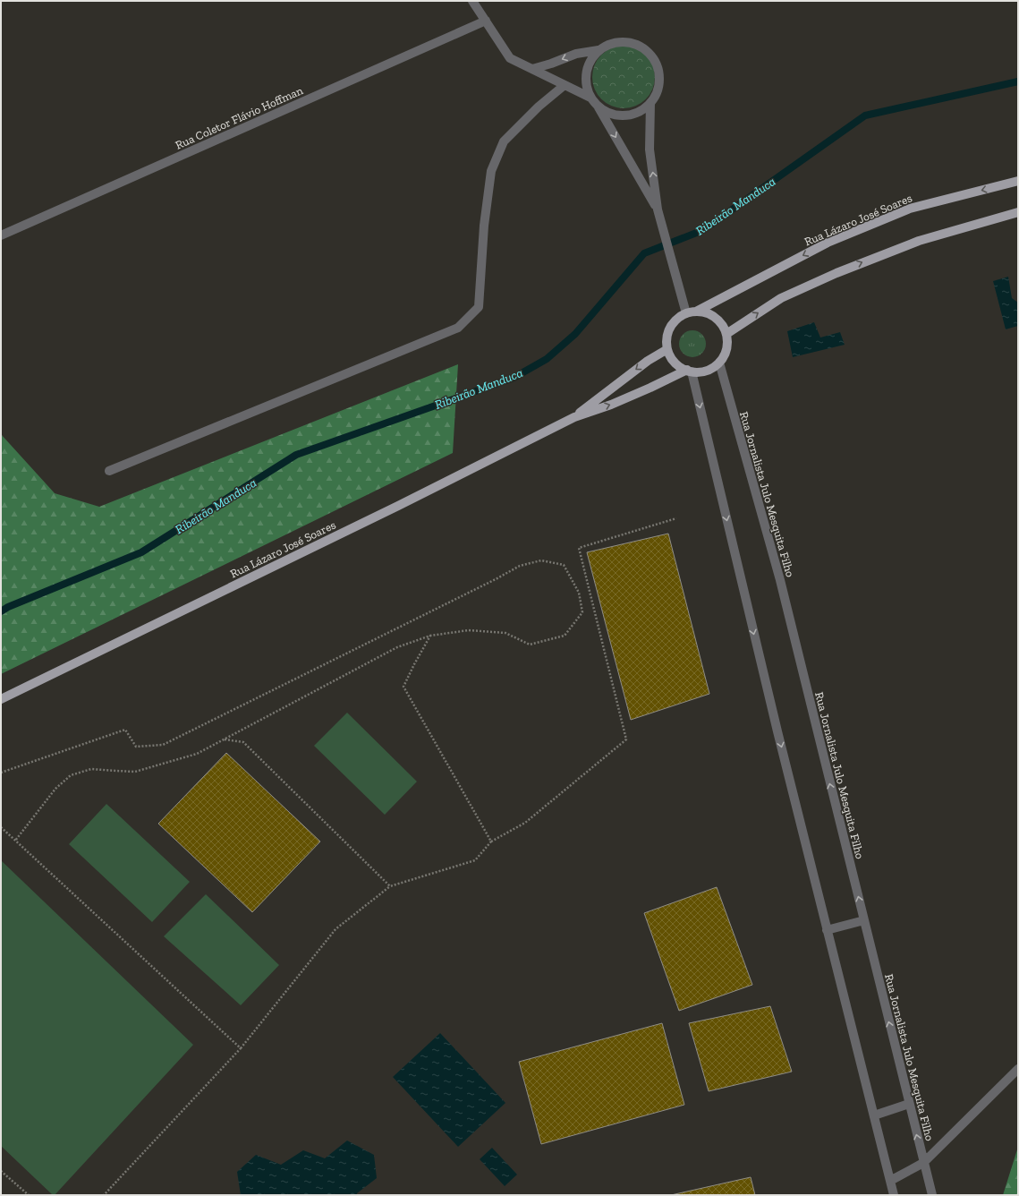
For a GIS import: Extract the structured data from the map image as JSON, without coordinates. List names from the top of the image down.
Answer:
{
  "streets": {
    "main road": ["Rua Lázaro José Soares"],
    "street": ["Rua Coletor Flávio Hoffman", "Rua Jornalista Julo Mesquita Filho"]
  },
  "crossings": [
    ["Rua Lázaro José Soares", "Rua Jornalista Julo Mesquita Filho"]
  ],
  "water": ["Ribeirão Manduca"]
}
